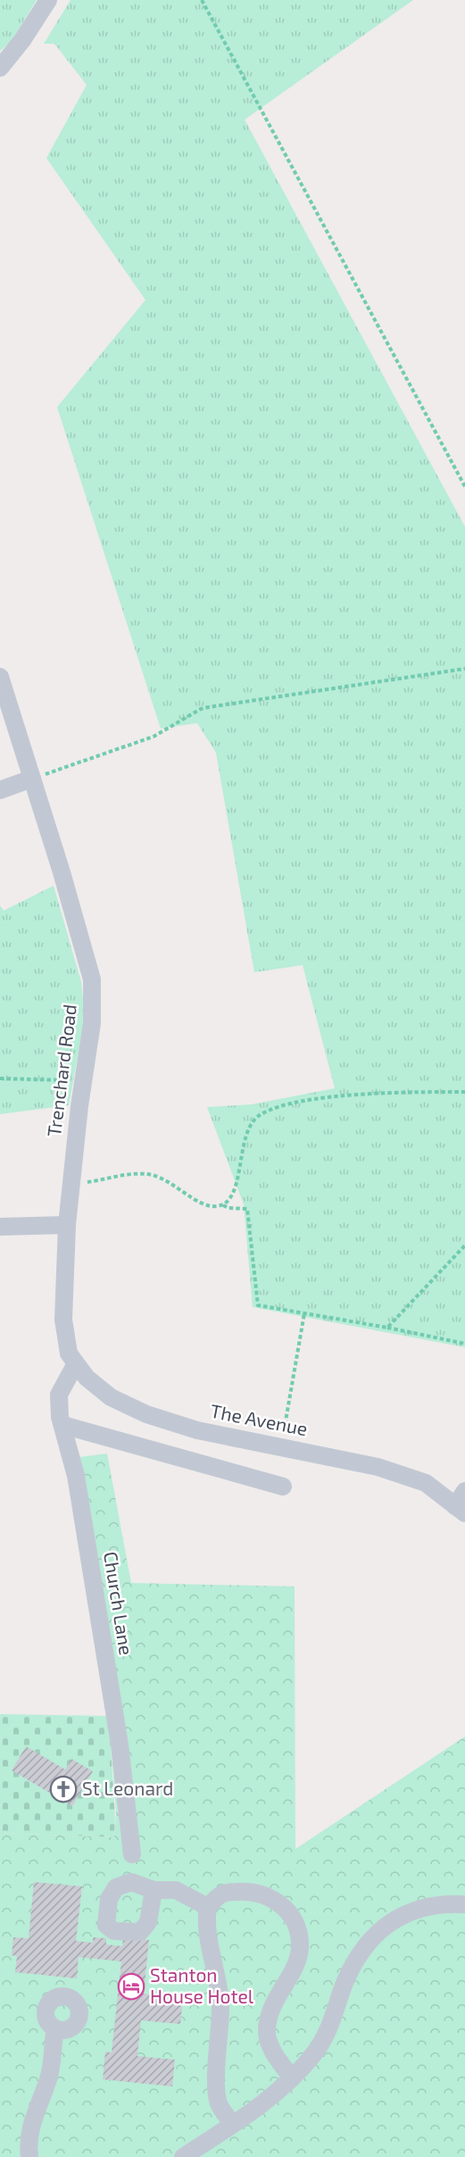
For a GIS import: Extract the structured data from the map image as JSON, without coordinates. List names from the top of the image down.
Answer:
{
  "streets": {
    "street": ["Trenchard Road", "The Avenue", "Church Lane"]
  },
  "crossings": [
    ["Trenchard Road", "The Avenue"],
    ["Trenchard Road", "Church Lane"],
    ["The Avenue", "Church Lane"]
  ],
  "places": {
    "church": ["St Leonard"],
    "hotel": ["Stanton House Hotel"]
  }
}
